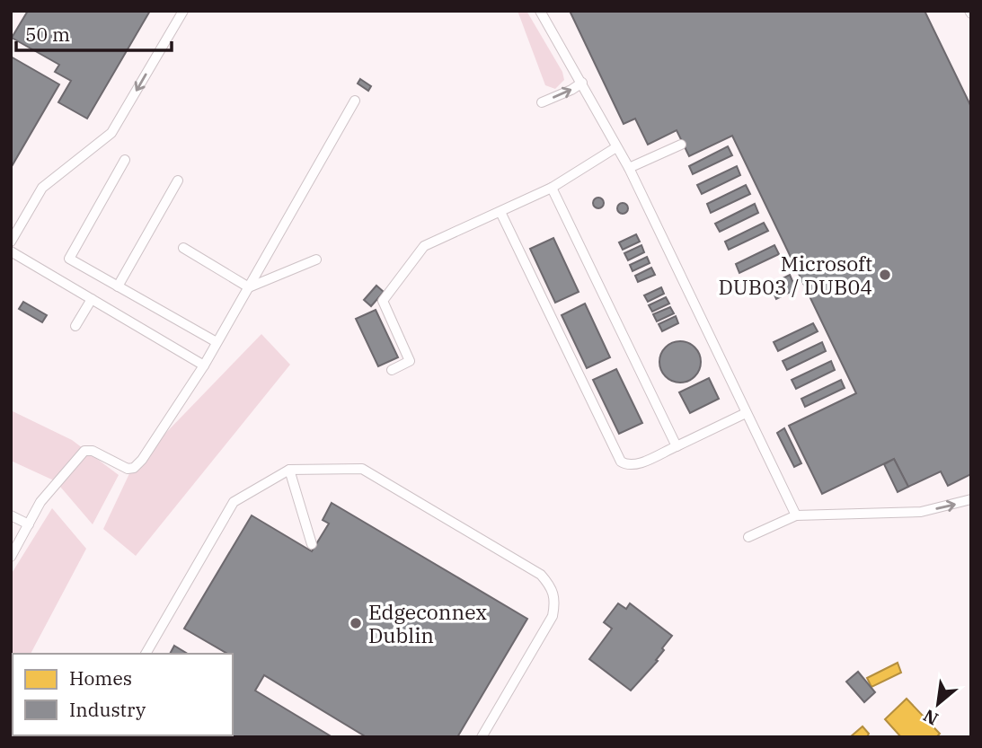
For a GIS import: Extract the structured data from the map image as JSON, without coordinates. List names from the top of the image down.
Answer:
{
  "places": ["Microsoft DUB03 / DUB04", "Edgeconnex Dublin"],
  "legend": ["Homes", "Industry"],
  "scale_bar": "50 m",
  "north": "bottom left"
}
